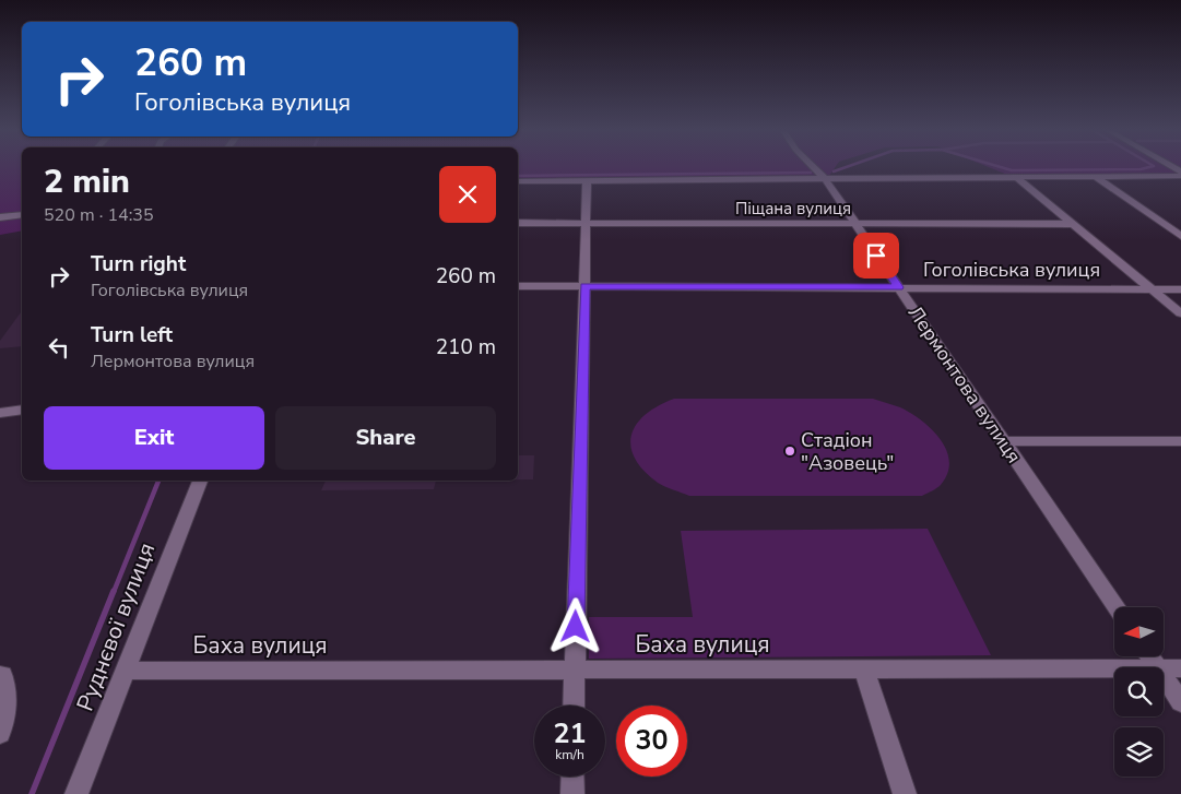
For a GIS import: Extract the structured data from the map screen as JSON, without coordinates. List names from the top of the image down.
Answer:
{
  "streets": {
    "street": [
      "Піщана вулиця",
      "Гоголівська вулиця",
      "Лермонтова вулиця",
      "Руднєвої вулиця",
      "Баха вулиця"
    ]
  },
  "crossings": [
    ["Піщана вулиця", "Лермонтова вулиця"],
    ["Гоголівська вулиця", "Лермонтова вулиця"],
    ["Руднєвої вулиця", "Баха вулиця"]
  ],
  "places": ["Стадіон \"Азовець\""],
  "north": "left",
  "page": {
    "turn": ["260 m", "Гоголівська вулиця"],
    "heading": ["2 min", "520 m · 14:35"],
    "list": [
      {
        "name": "Turn right",
        "note": "Гоголівська вулиця",
        "value": "260 m"
      },
      {
        "name": "Turn left",
        "note": "Лермонтова вулиця",
        "value": "210 m"
      }
    ],
    "buttons": ["Exit", "Share"],
    "speed": "21 km/h",
    "limit": "30"
  }
}
